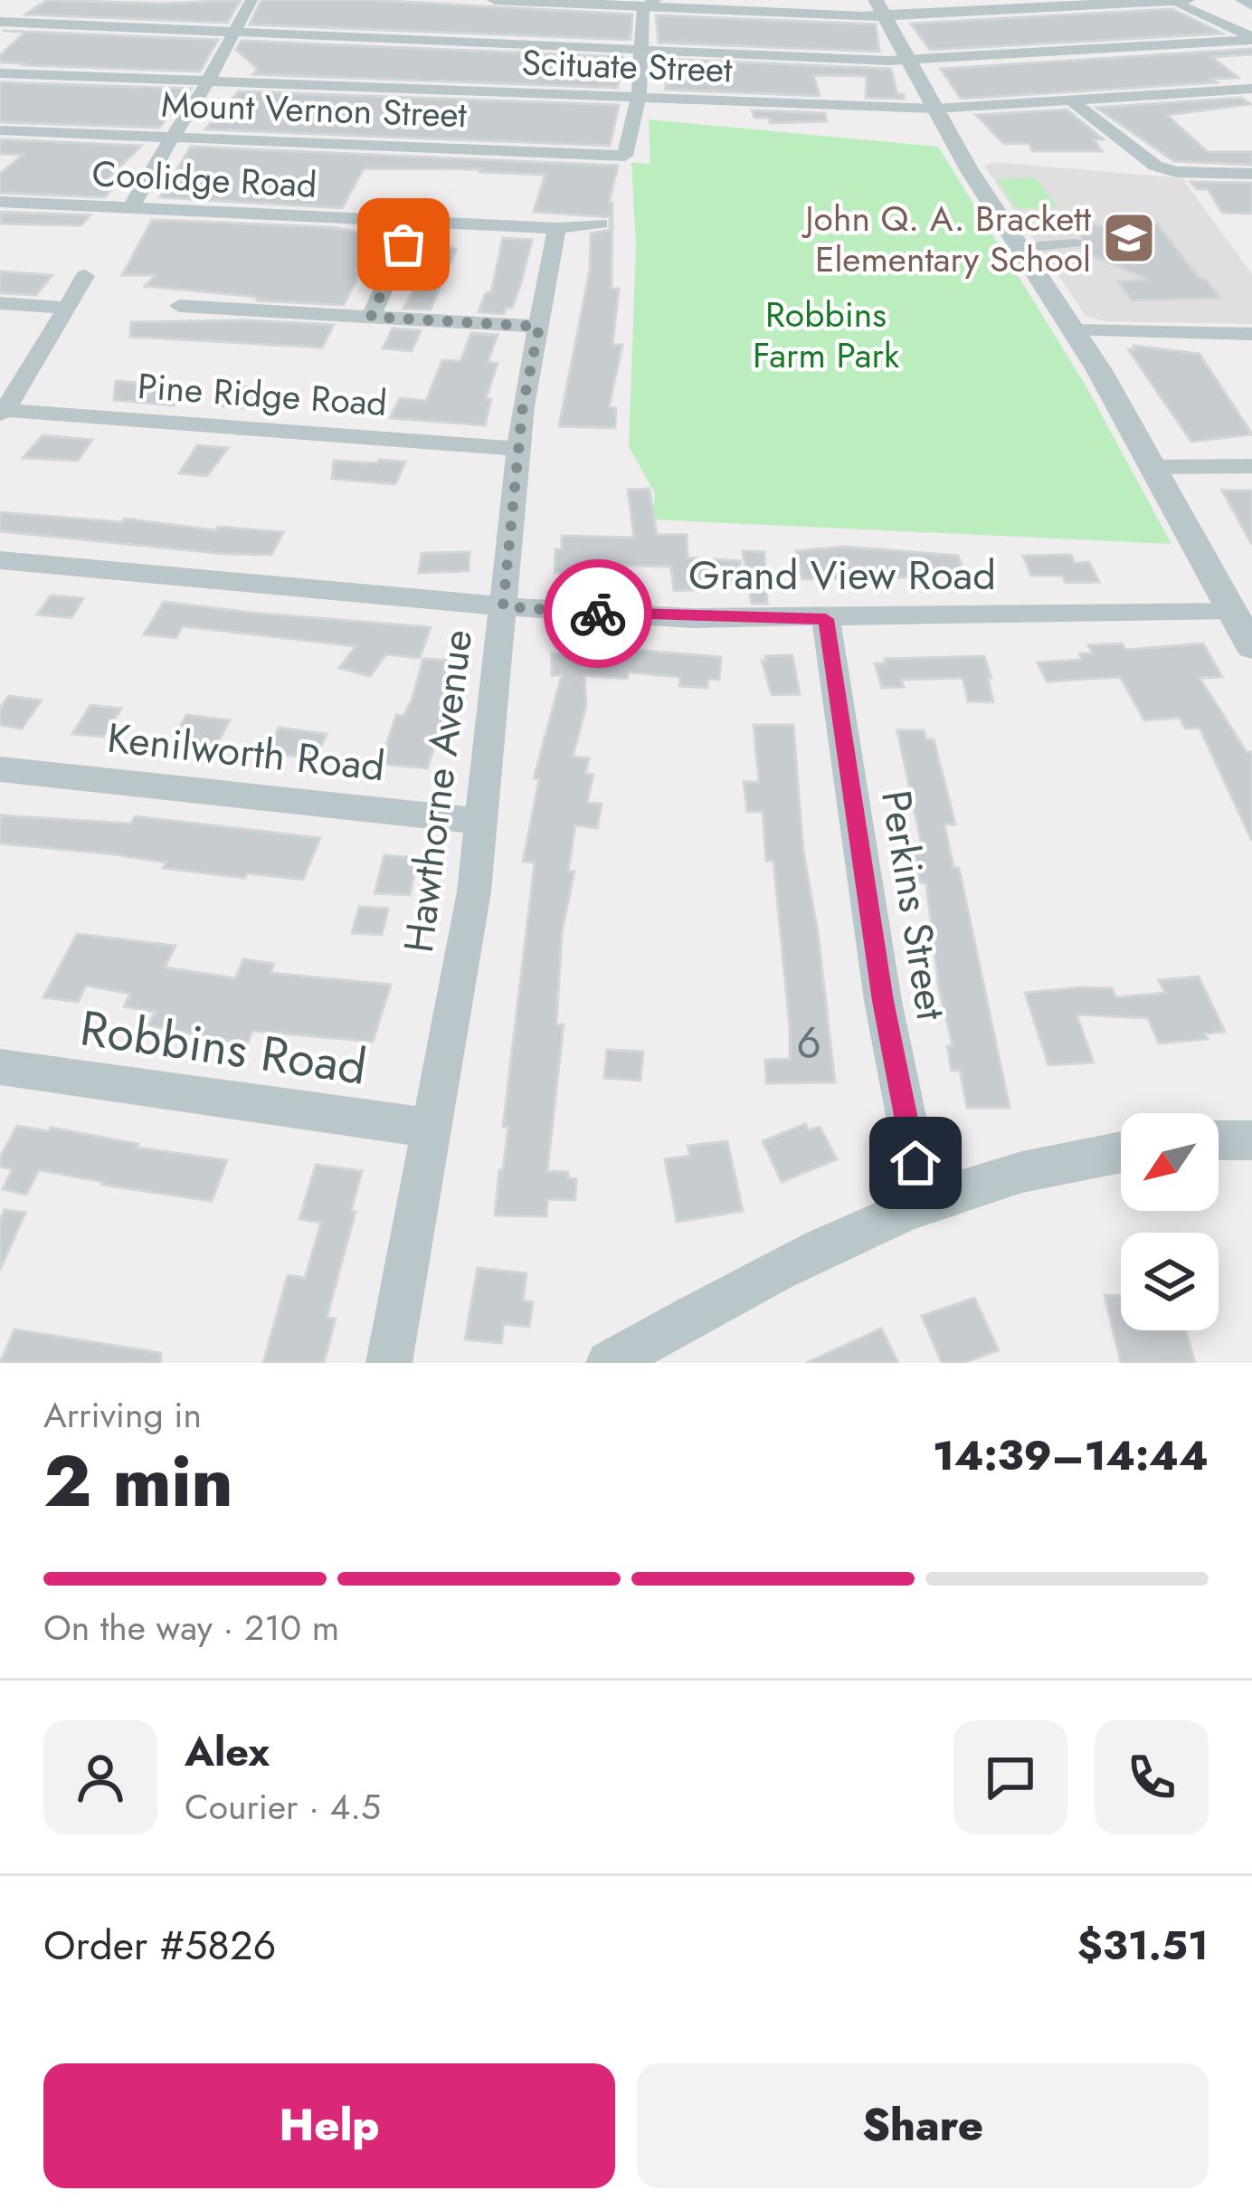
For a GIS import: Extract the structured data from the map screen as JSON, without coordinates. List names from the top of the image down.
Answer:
{
  "streets": {
    "street": [
      "Scituate Street",
      "Mount Vernon Street",
      "Coolidge Road",
      "Pine Ridge Road",
      "Grand View Road",
      "Kenilworth Road",
      "Hawthorne Avenue",
      "Perkins Street",
      "Robbins Road"
    ]
  },
  "crossings": [
    ["Scituate Street", "Mount Vernon Street"],
    ["Coolidge Road", "Hawthorne Avenue"],
    ["Pine Ridge Road", "Hawthorne Avenue"],
    ["Grand View Road", "Hawthorne Avenue"],
    ["Grand View Road", "Perkins Street"],
    ["Kenilworth Road", "Hawthorne Avenue"],
    ["Hawthorne Avenue", "Robbins Road"]
  ],
  "parks": ["Robbins Farm Park"],
  "places": {
    "school or university": ["John Q. A. Brackett Elementary School"]
  },
  "house_numbers": ["6"],
  "north": "bottom left",
  "page": {
    "heading": ["2 min", "Arriving in", "14:39–14:44"],
    "panel": [
      "Alex",
      "Courier · 4.5",
      "Order #5826",
      "$31.51"
    ],
    "bar": "On the way · 210 m",
    "buttons": ["Help", "Share"]
  }
}
